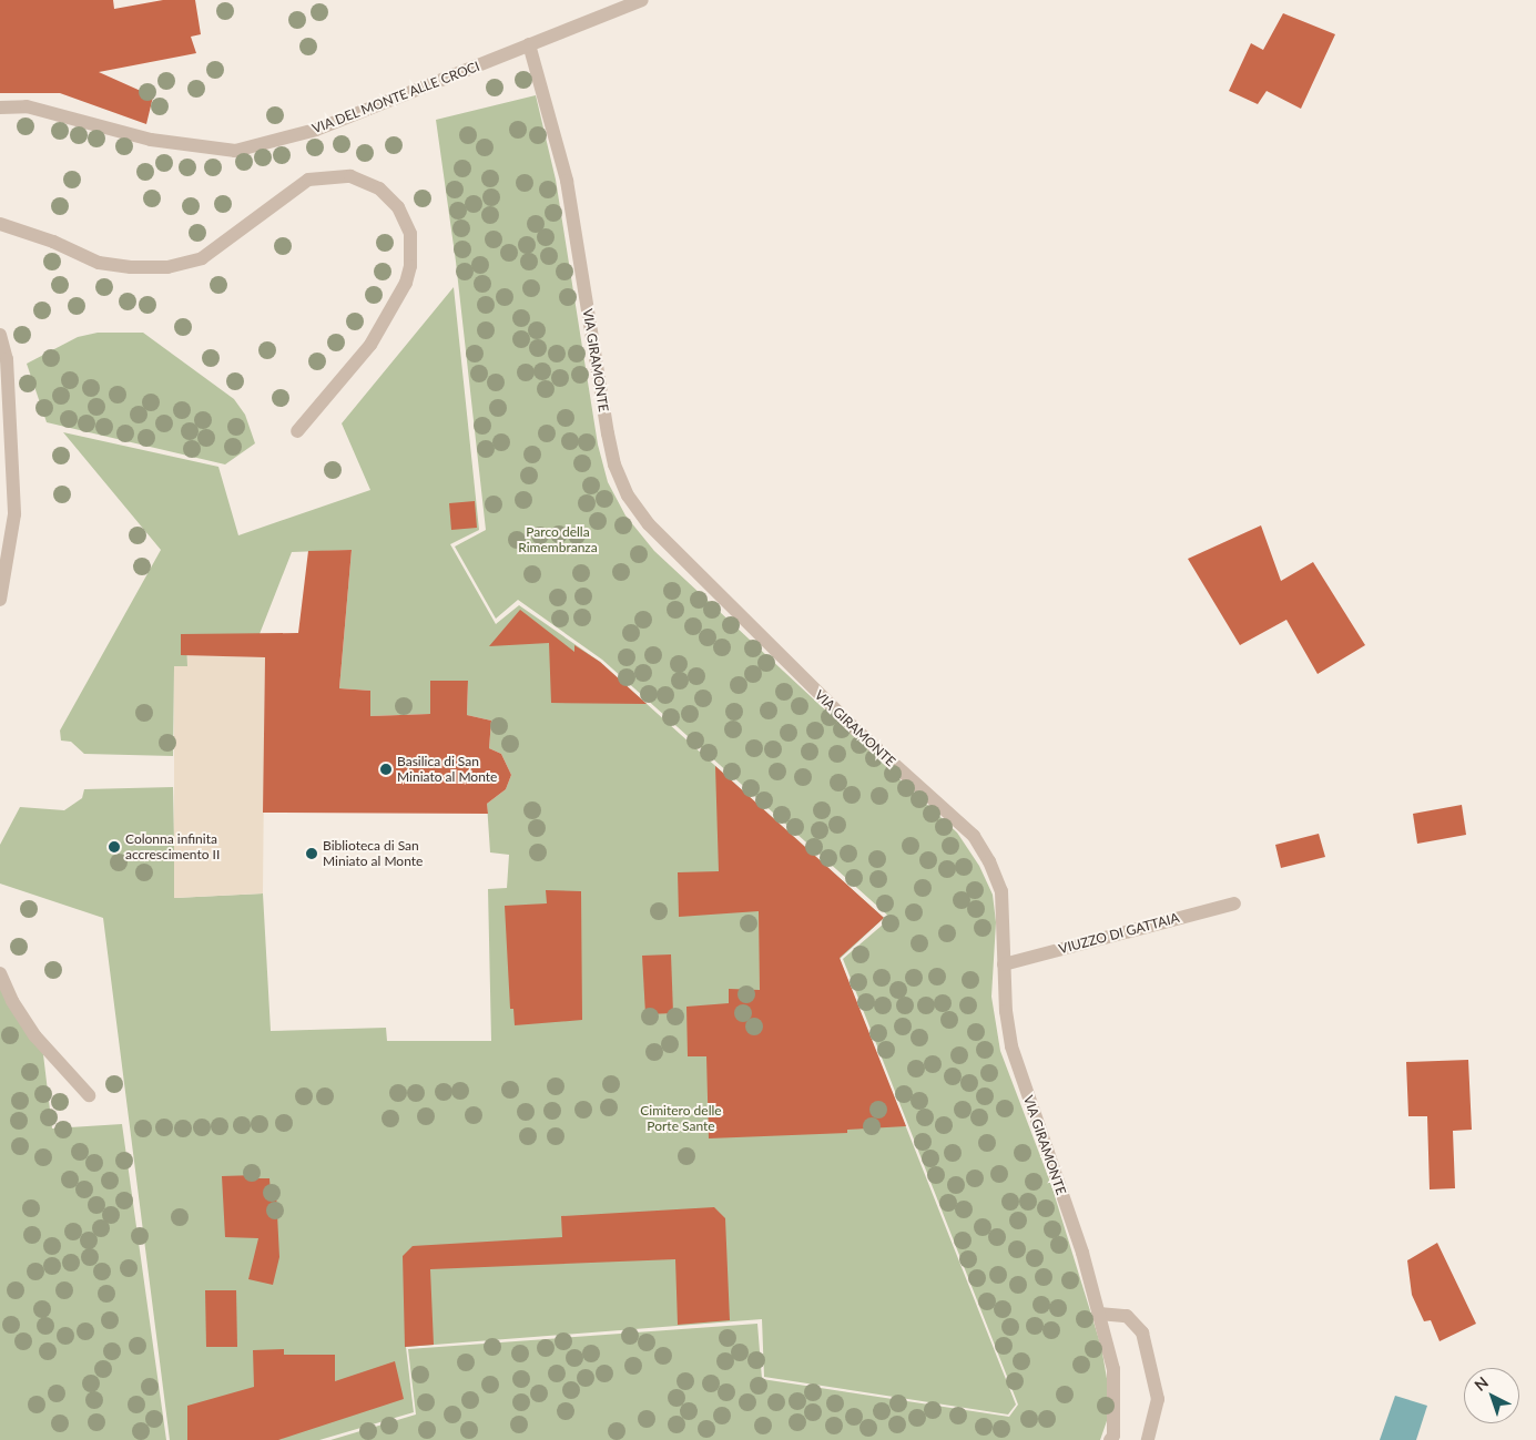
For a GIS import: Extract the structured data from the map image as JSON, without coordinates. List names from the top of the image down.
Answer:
{
  "streets": {
    "street": ["VIA DEL MONTE ALLE CROCI", "VIA GIRAMONTE", "VIUZZO DI GATTAIA"]
  },
  "crossings": [
    ["VIA DEL MONTE ALLE CROCI", "VIA GIRAMONTE"],
    ["VIA GIRAMONTE", "VIUZZO DI GATTAIA"]
  ],
  "parks": ["Parco della Rimembranza", "Cimitero delle Porte Sante"],
  "places": ["Basilica di San Miniato al Monte", "Colonna infinita accrescimento II", "Biblioteca di San Miniato al Monte"],
  "north": "top left"
}
